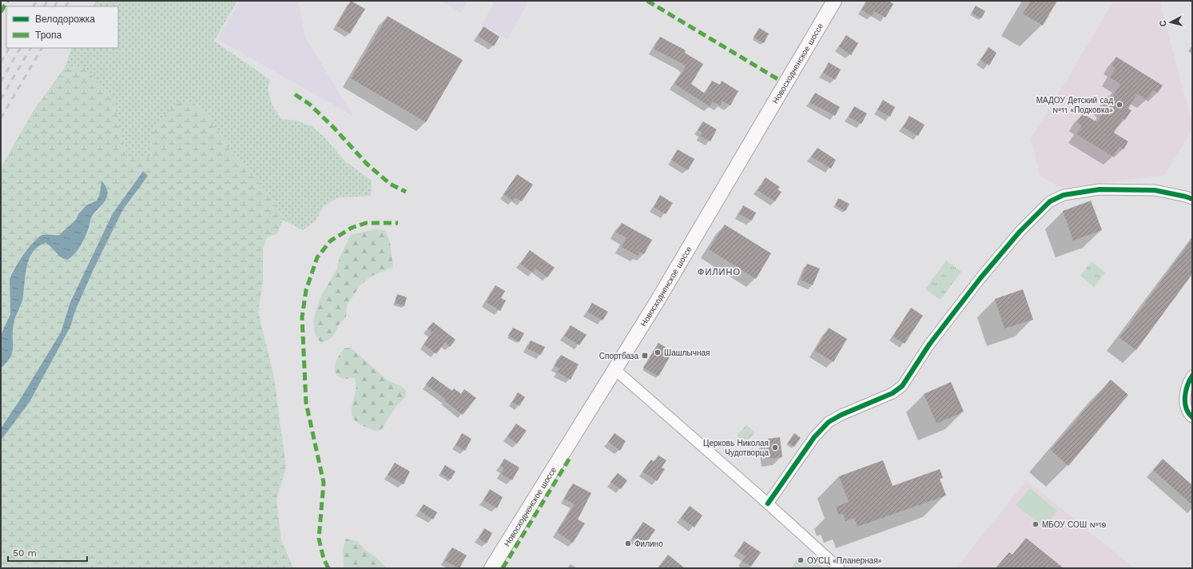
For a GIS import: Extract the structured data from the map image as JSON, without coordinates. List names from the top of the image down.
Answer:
{
  "streets": {
    "main road": ["Новосходненское шоссе"]
  },
  "districts": ["ФИЛИНО"],
  "places": {
    "other": [
      "МАДОУ Детский сад №11 «Подковка»",
      "Шашлычная",
      "Церковь Николая Чудотворца",
      "МБОУ СОШ №19",
      "Филино",
      "ОУСЦ «Планерная»"
    ],
    "transit": ["Спортбаза"]
  },
  "legend": ["Велодорожка", "Тропа"],
  "scale_bar": "50 m",
  "north": "left"
}
